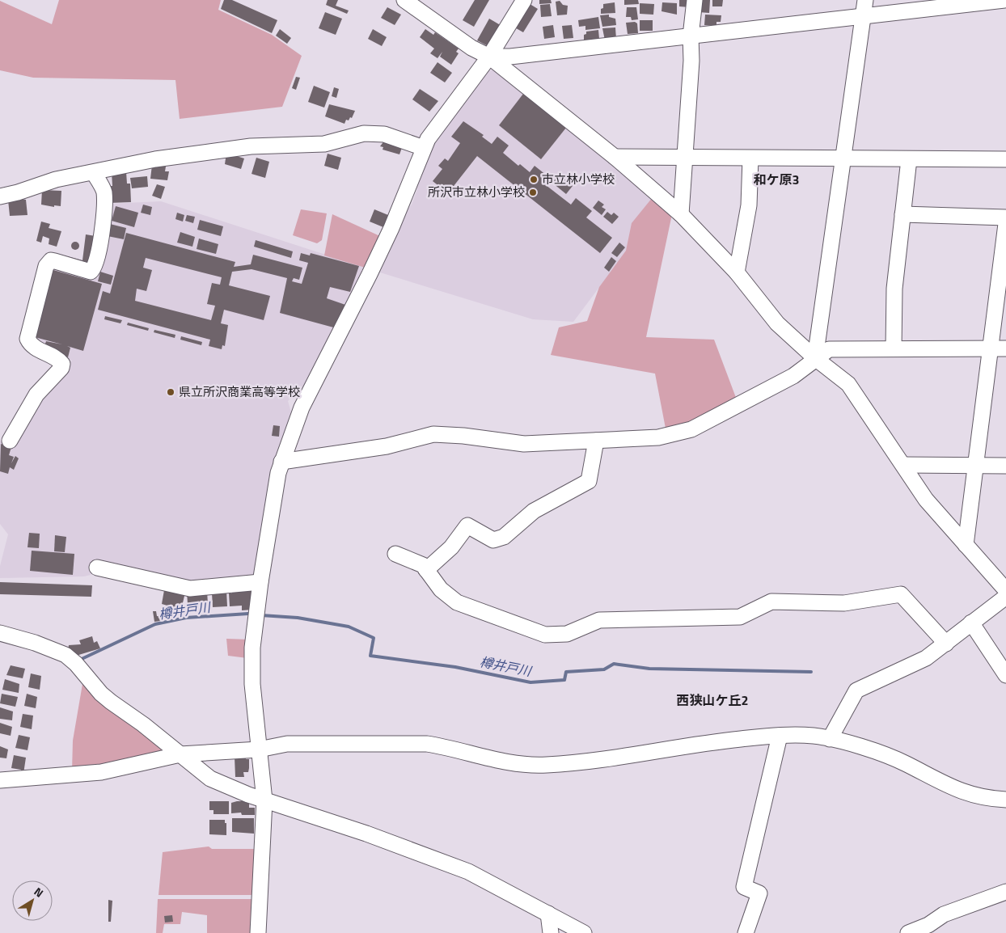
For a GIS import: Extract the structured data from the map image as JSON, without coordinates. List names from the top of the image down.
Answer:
{
  "districts": ["和ケ原3", "西狭山ケ丘2"],
  "water": ["樽井戸川"],
  "places": ["市立林小学校", "所沢市立林小学校", "県立所沢商業高等学校"],
  "north": "top right"
}
